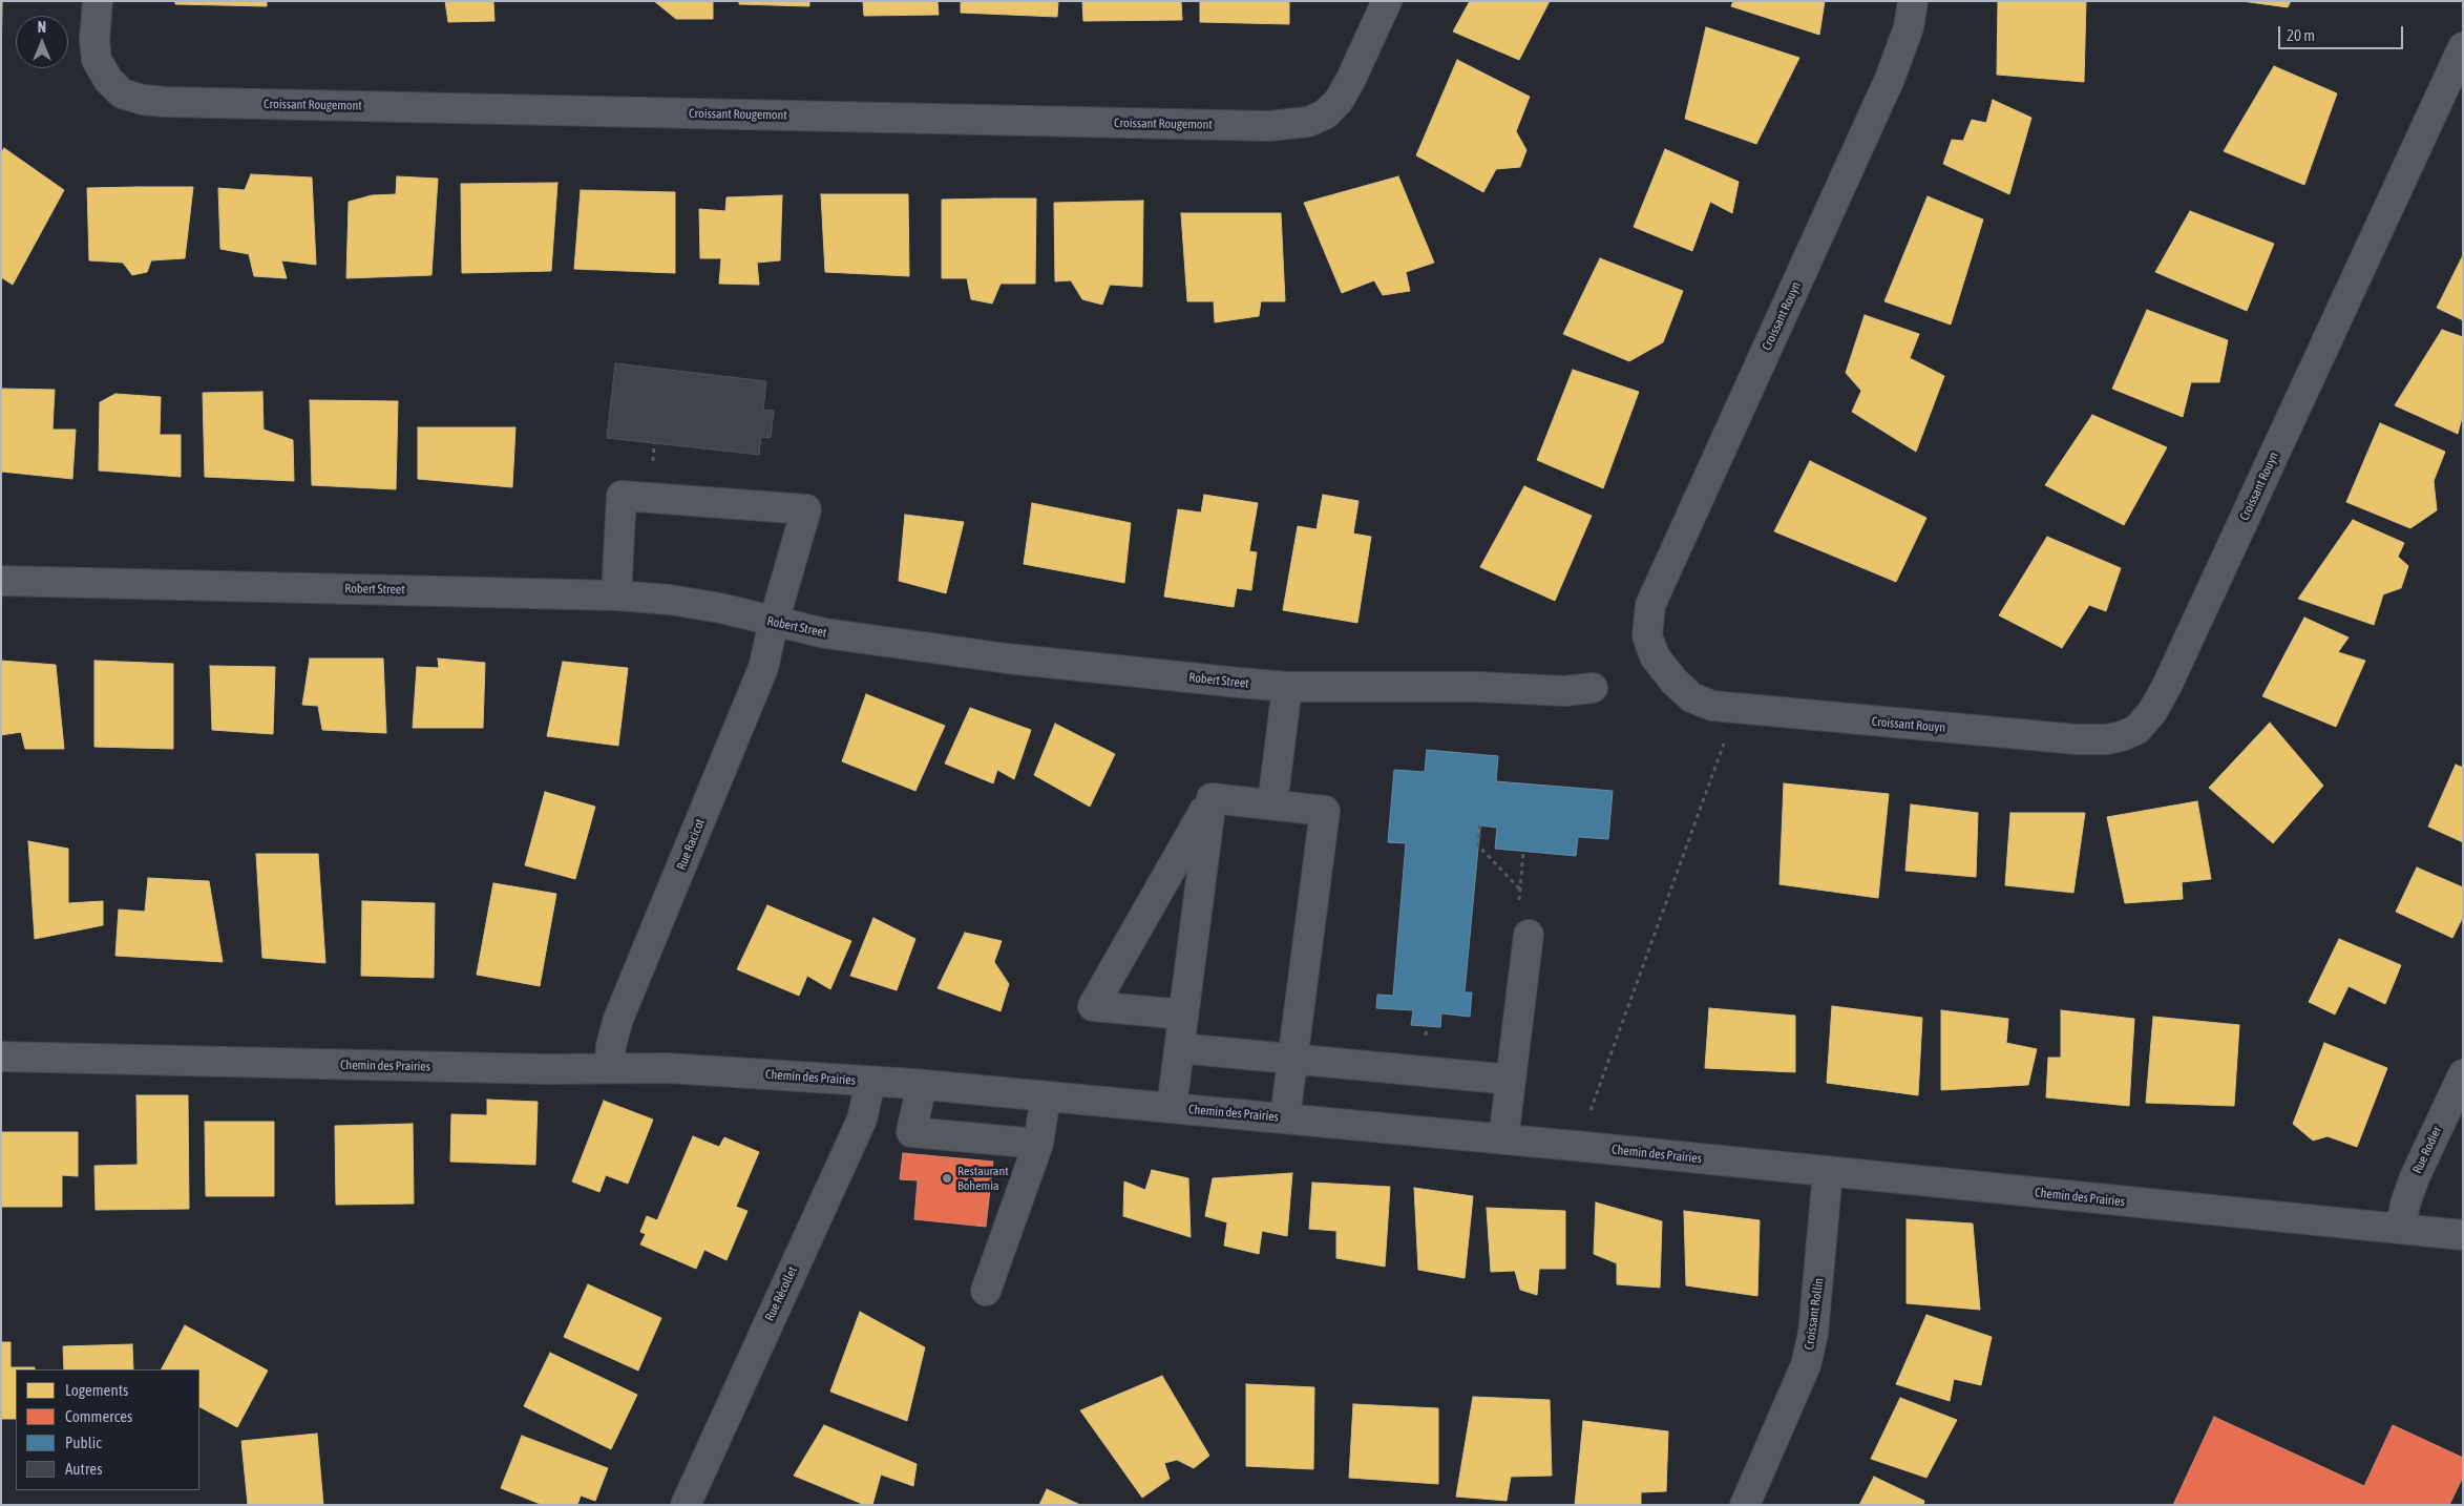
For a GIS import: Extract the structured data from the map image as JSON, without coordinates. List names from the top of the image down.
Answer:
{
  "streets": {
    "street": [
      "Croissant Rougemont",
      "Croissant Rouyn",
      "Robert Street",
      "Rue Racicot",
      "Chemin des Prairies",
      "Rue Rodier",
      "Rue Récollet",
      "Croissant Rollin"
    ]
  },
  "crossings": [
    ["Robert Street", "Rue Racicot"],
    ["Rue Racicot", "Chemin des Prairies"],
    ["Chemin des Prairies", "Rue Rodier"],
    ["Chemin des Prairies", "Rue Récollet"],
    ["Chemin des Prairies", "Croissant Rollin"]
  ],
  "places": ["Restaurant Bohemia"],
  "legend": [
    "Logements",
    "Commerces",
    "Public",
    "Autres"
  ],
  "scale_bar": "20 m",
  "north": "top"
}
